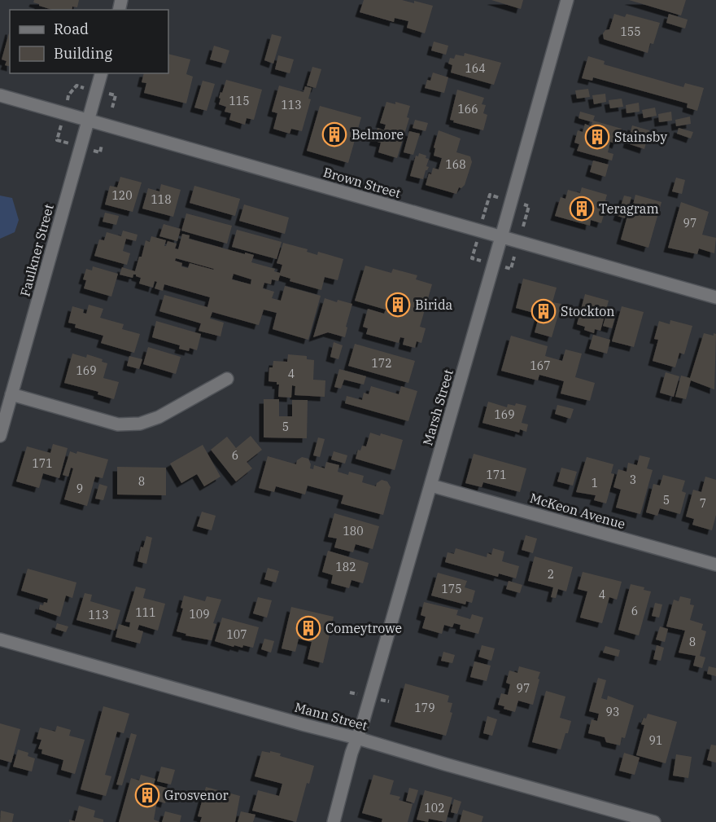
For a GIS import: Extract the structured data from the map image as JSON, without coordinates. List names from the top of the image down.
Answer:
{
  "streets": {
    "street": [
      "Brown Street",
      "Faulkner Street",
      "Marsh Street",
      "McKeon Avenue",
      "Mann Street"
    ]
  },
  "crossings": [
    ["Brown Street", "Faulkner Street"],
    ["Brown Street", "Marsh Street"],
    ["Marsh Street", "McKeon Avenue"],
    ["Marsh Street", "Mann Street"]
  ],
  "places": {
    "building": [
      "Belmore",
      "Stainsby",
      "Teragram",
      "Birida",
      "Stockton",
      "Comeytrowe",
      "Grosvenor"
    ]
  },
  "house_numbers": [
    "155",
    "164",
    "115",
    "113",
    "166",
    "168",
    "120",
    "118",
    "97",
    "172",
    "167",
    "169",
    "4",
    "169",
    "5",
    "6",
    "171",
    "171",
    "3",
    "8",
    "1",
    "9",
    "5",
    "7",
    "180",
    "182",
    "2",
    "175",
    "4",
    "6",
    "111",
    "109",
    "113",
    "107",
    "8",
    "97",
    "179",
    "93",
    "91",
    "102"
  ],
  "legend": ["Road", "Building"]
}
